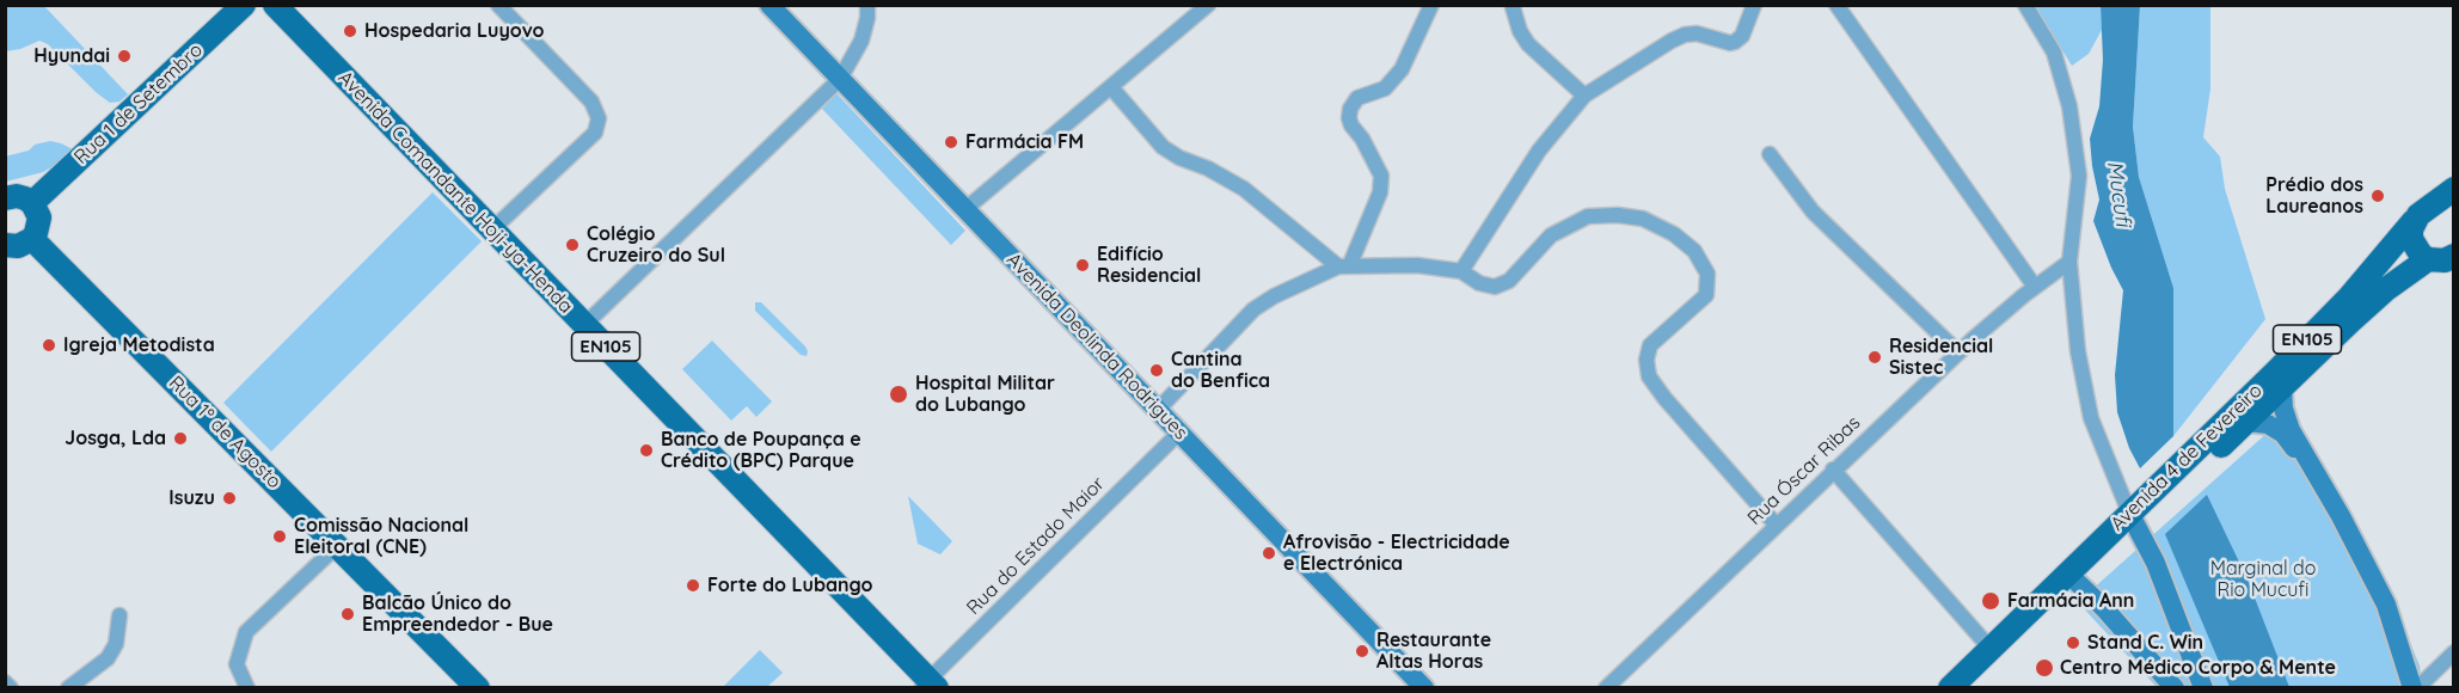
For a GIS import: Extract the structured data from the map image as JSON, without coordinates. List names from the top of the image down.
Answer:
{
  "streets": {
    "main road": [
      "Rua 1 de Setembro",
      "Avenida Comandante Hoji-ya-Henda",
      "EN105",
      "Rua 1º de Agosto",
      "Avenida 4 de Fevereiro"
    ],
    "street": ["Avenida Deolinda Rodrigues", "Rua Óscar Ribas", "Rua do Estado Maior"]
  },
  "crossings": [
    ["Avenida Comandante Hoji-ya-Henda", "Rua do Estado Maior"],
    ["Avenida Deolinda Rodrigues", "Rua do Estado Maior"]
  ],
  "water": ["Mucufi"],
  "parks": ["Marginal do Rio Mucufi"],
  "places": [
    "Hospedaria Luyovo",
    "Hyundai",
    "Farmácia FM",
    "Prédio dos Laureanos",
    "Colégio Cruzeiro do Sul",
    "Edifício Residencial",
    "Igreja Metodista",
    "Residencial Sistec",
    "Cantina do Benfica",
    "Hospital Militar do Lubango",
    "Josga, Lda",
    "Banco de Poupança e Crédito (BPC) Parque",
    "Isuzu",
    "Comissão Nacional Eleitoral (CNE)",
    "Afrovisão - Electricidade e Electrónica",
    "Forte do Lubango",
    "Farmácia Ann",
    "Balcão Único do Empreendedor - Bue",
    "Stand C. Win",
    "Restaurante Altas Horas",
    "Centro Médico Corpo & Mente"
  ]
}
